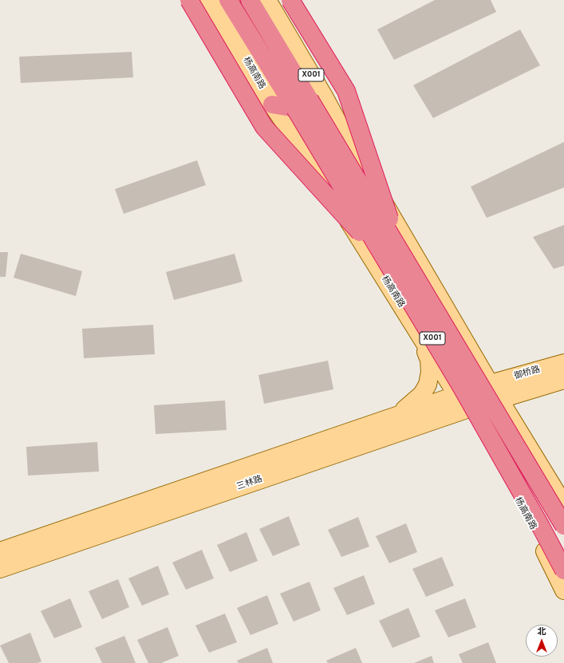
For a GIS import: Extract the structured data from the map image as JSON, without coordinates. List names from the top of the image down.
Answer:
{
  "streets": {
    "highway": ["杨高南路", "X001"],
    "main road": ["御桥路", "三林路"]
  },
  "crossings": [
    ["杨高南路", "X001"],
    ["杨高南路", "三林路"],
    ["X001", "御桥路"],
    ["X001", "三林路"],
    ["御桥路", "三林路"]
  ],
  "north": "top"
}
